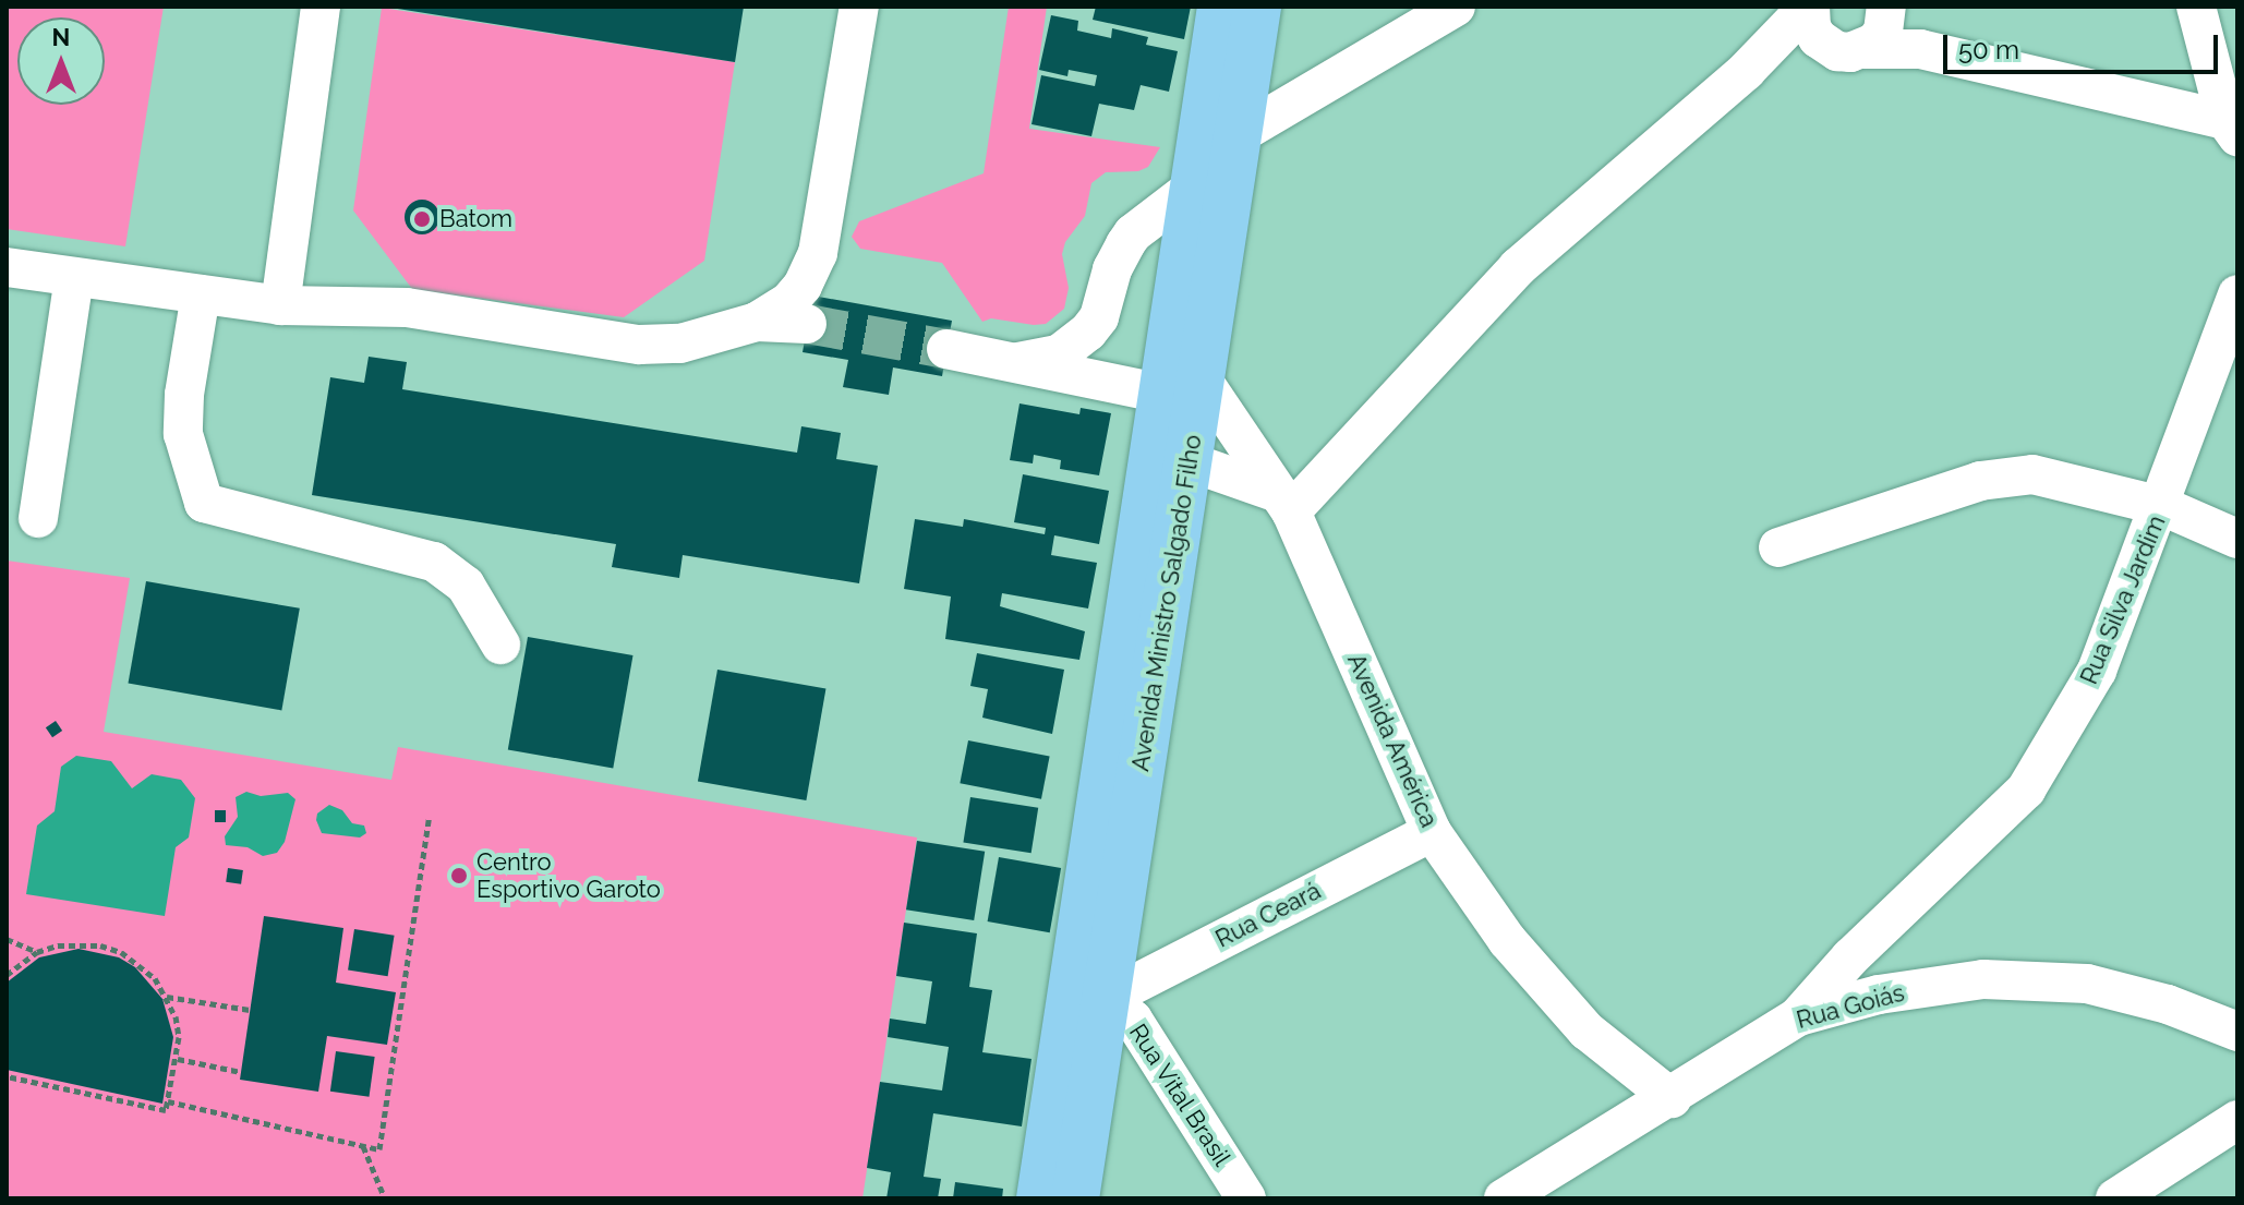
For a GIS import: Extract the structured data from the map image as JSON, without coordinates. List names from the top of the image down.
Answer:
{
  "streets": {
    "main road": ["Avenida Ministro Salgado Filho"],
    "street": [
      "Rua Silva Jardim",
      "Avenida América",
      "Rua Ceará",
      "Rua Goiás",
      "Rua Vital Brasil"
    ]
  },
  "crossings": [
    ["Rua Silva Jardim", "Rua Goiás"],
    ["Avenida Ministro Salgado Filho", "Avenida América"],
    ["Avenida Ministro Salgado Filho", "Rua Ceará"],
    ["Avenida Ministro Salgado Filho", "Rua Vital Brasil"],
    ["Avenida América", "Rua Ceará"],
    ["Avenida América", "Rua Goiás"],
    ["Rua Ceará", "Rua Vital Brasil"]
  ],
  "places": ["Batom", "Centro Esportivo Garoto"],
  "scale_bar": "50 m",
  "north": "top"
}
